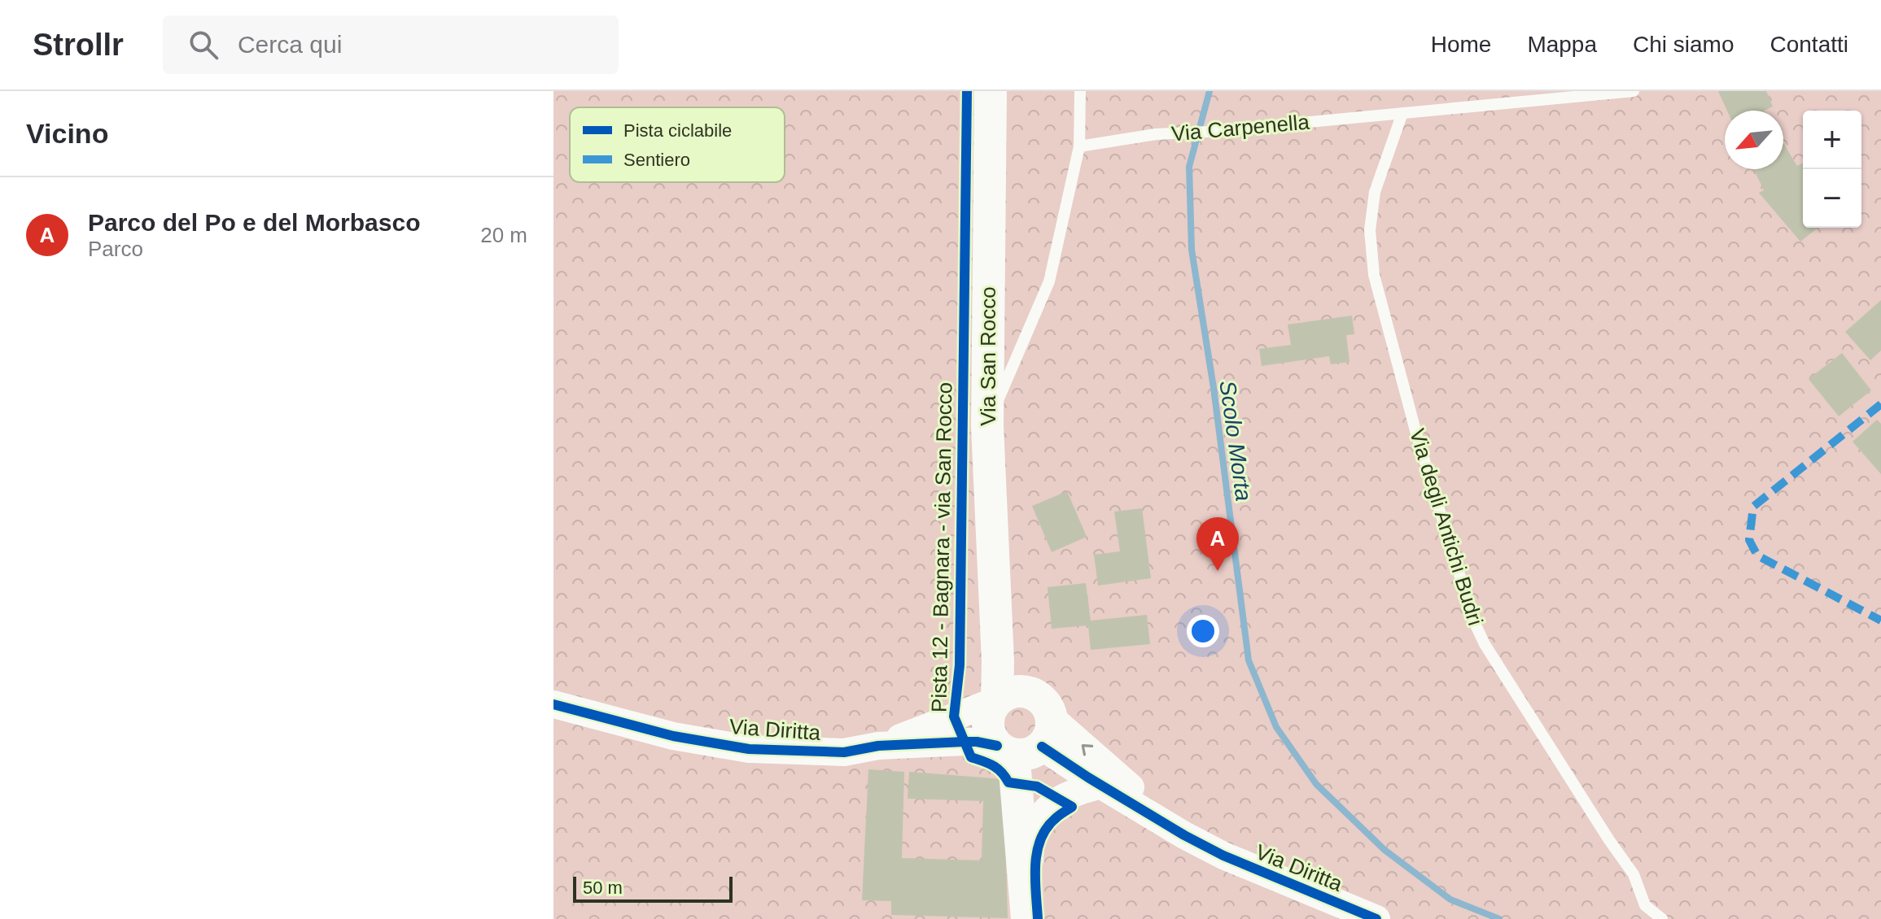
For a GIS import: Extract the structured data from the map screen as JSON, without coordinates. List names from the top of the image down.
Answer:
{
  "streets": {
    "main road": ["Via San Rocco"],
    "street": ["Via Diritta"],
    "lane": ["Via Carpenella", "Via degli Antichi Budri"],
    "cycle path": ["Pista 12 - Bagnara - via San Rocco"]
  },
  "crossings": [
    ["Via Carpenella", "Via degli Antichi Budri"],
    ["Via San Rocco", "Via Diritta"]
  ],
  "water": ["Scolo Morta"],
  "legend": ["Pista ciclabile", "Sentiero"],
  "scale_bar": "50 m",
  "north": "bottom left",
  "page": {
    "header": "Strollr",
    "search": "Cerca qui",
    "nav": [
      "Home",
      "Mappa",
      "Chi siamo",
      "Contatti"
    ],
    "heading": "Vicino",
    "map_buttons": ["+", "−"],
    "list": [
      {
        "mark": "A",
        "name": "Parco del Po e del Morbasco",
        "note": "Parco",
        "value": "20 m"
      }
    ],
    "pins": "A",
    "scale": "50 m"
  }
}
